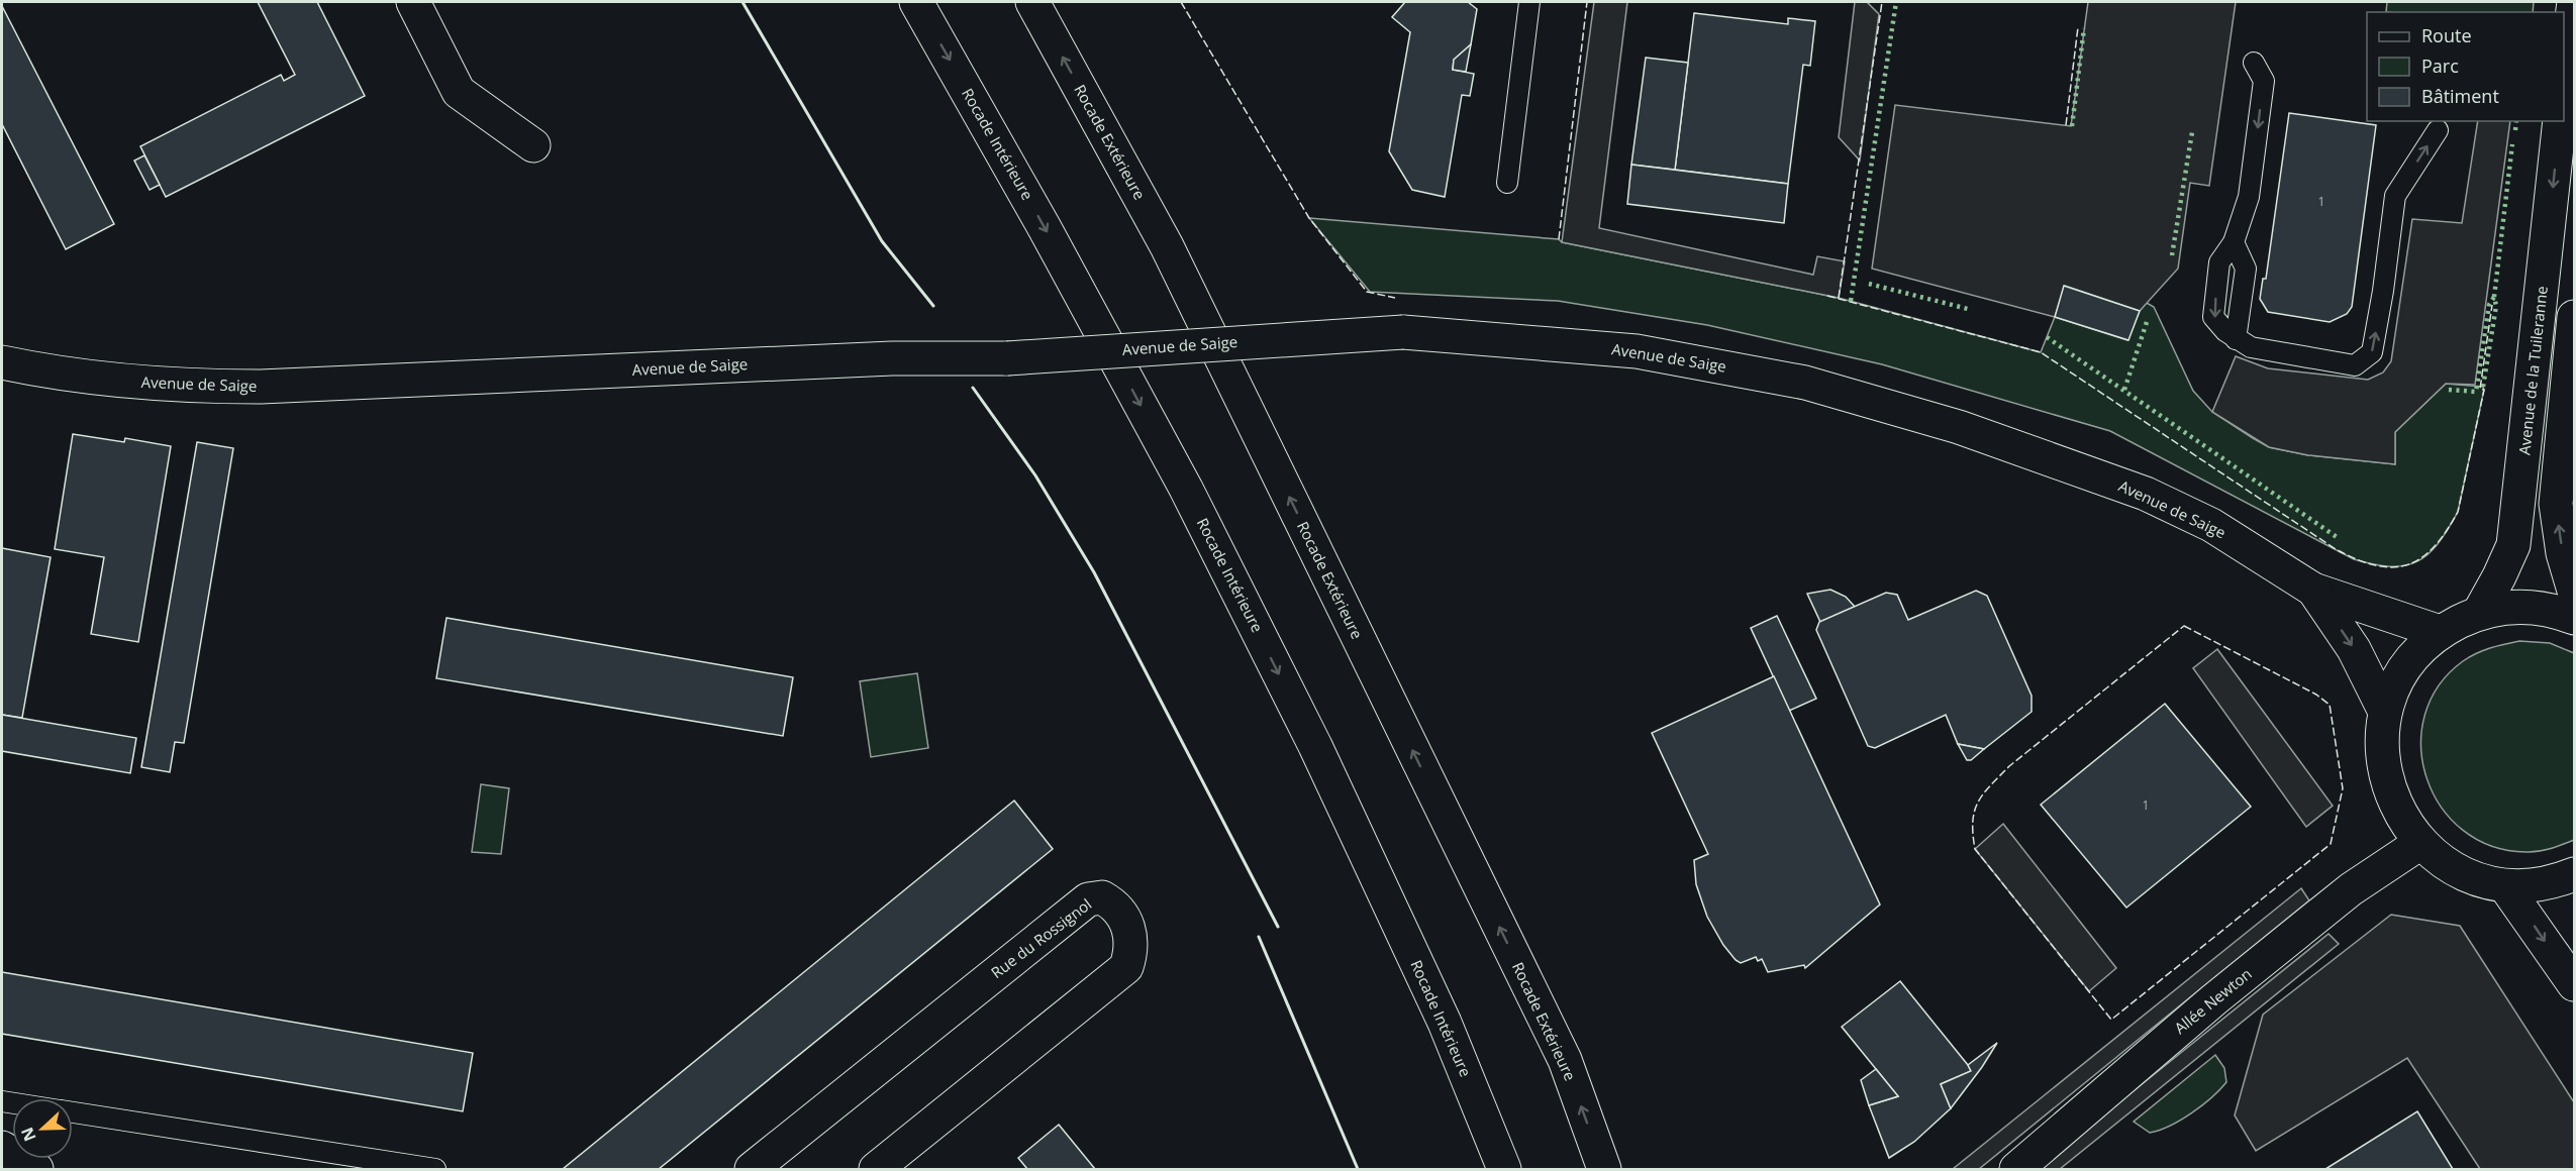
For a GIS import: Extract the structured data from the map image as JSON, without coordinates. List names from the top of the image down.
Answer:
{
  "streets": {
    "main road": [
      "Rocade Extérieure",
      "Rocade Intérieure",
      "Avenue de Saige",
      "Avenue de la Tuileranne",
      "Rue du Rossignol",
      "Allée Newton"
    ]
  },
  "one_way": ["Rocade Extérieure", "Rocade Intérieure"],
  "house_numbers": ["1", "1"],
  "legend": ["Route", "Parc", "Bâtiment"],
  "north": "left"
}
